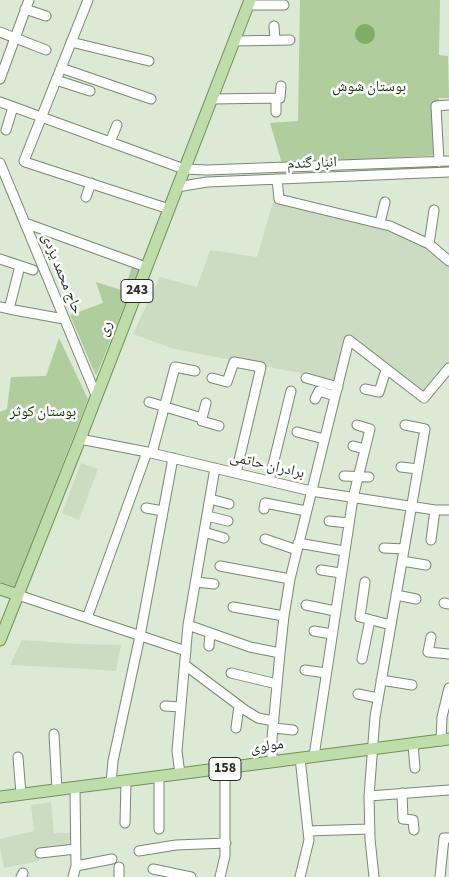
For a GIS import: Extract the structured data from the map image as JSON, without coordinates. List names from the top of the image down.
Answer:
{
  "streets": {
    "main road": [
      "243",
      "ری",
      "مولوی",
      "158"
    ],
    "street": ["انبار گندم", "حاج محمد یزدی", "برادران حاتمی"]
  },
  "crossings": [
    ["انبار گندم", "ری"],
    ["حاج محمد یزدی", "ری"],
    ["ری", "برادران حاتمی"]
  ],
  "parks": ["بوستان شوش", "بوستان کوثر"]
}
